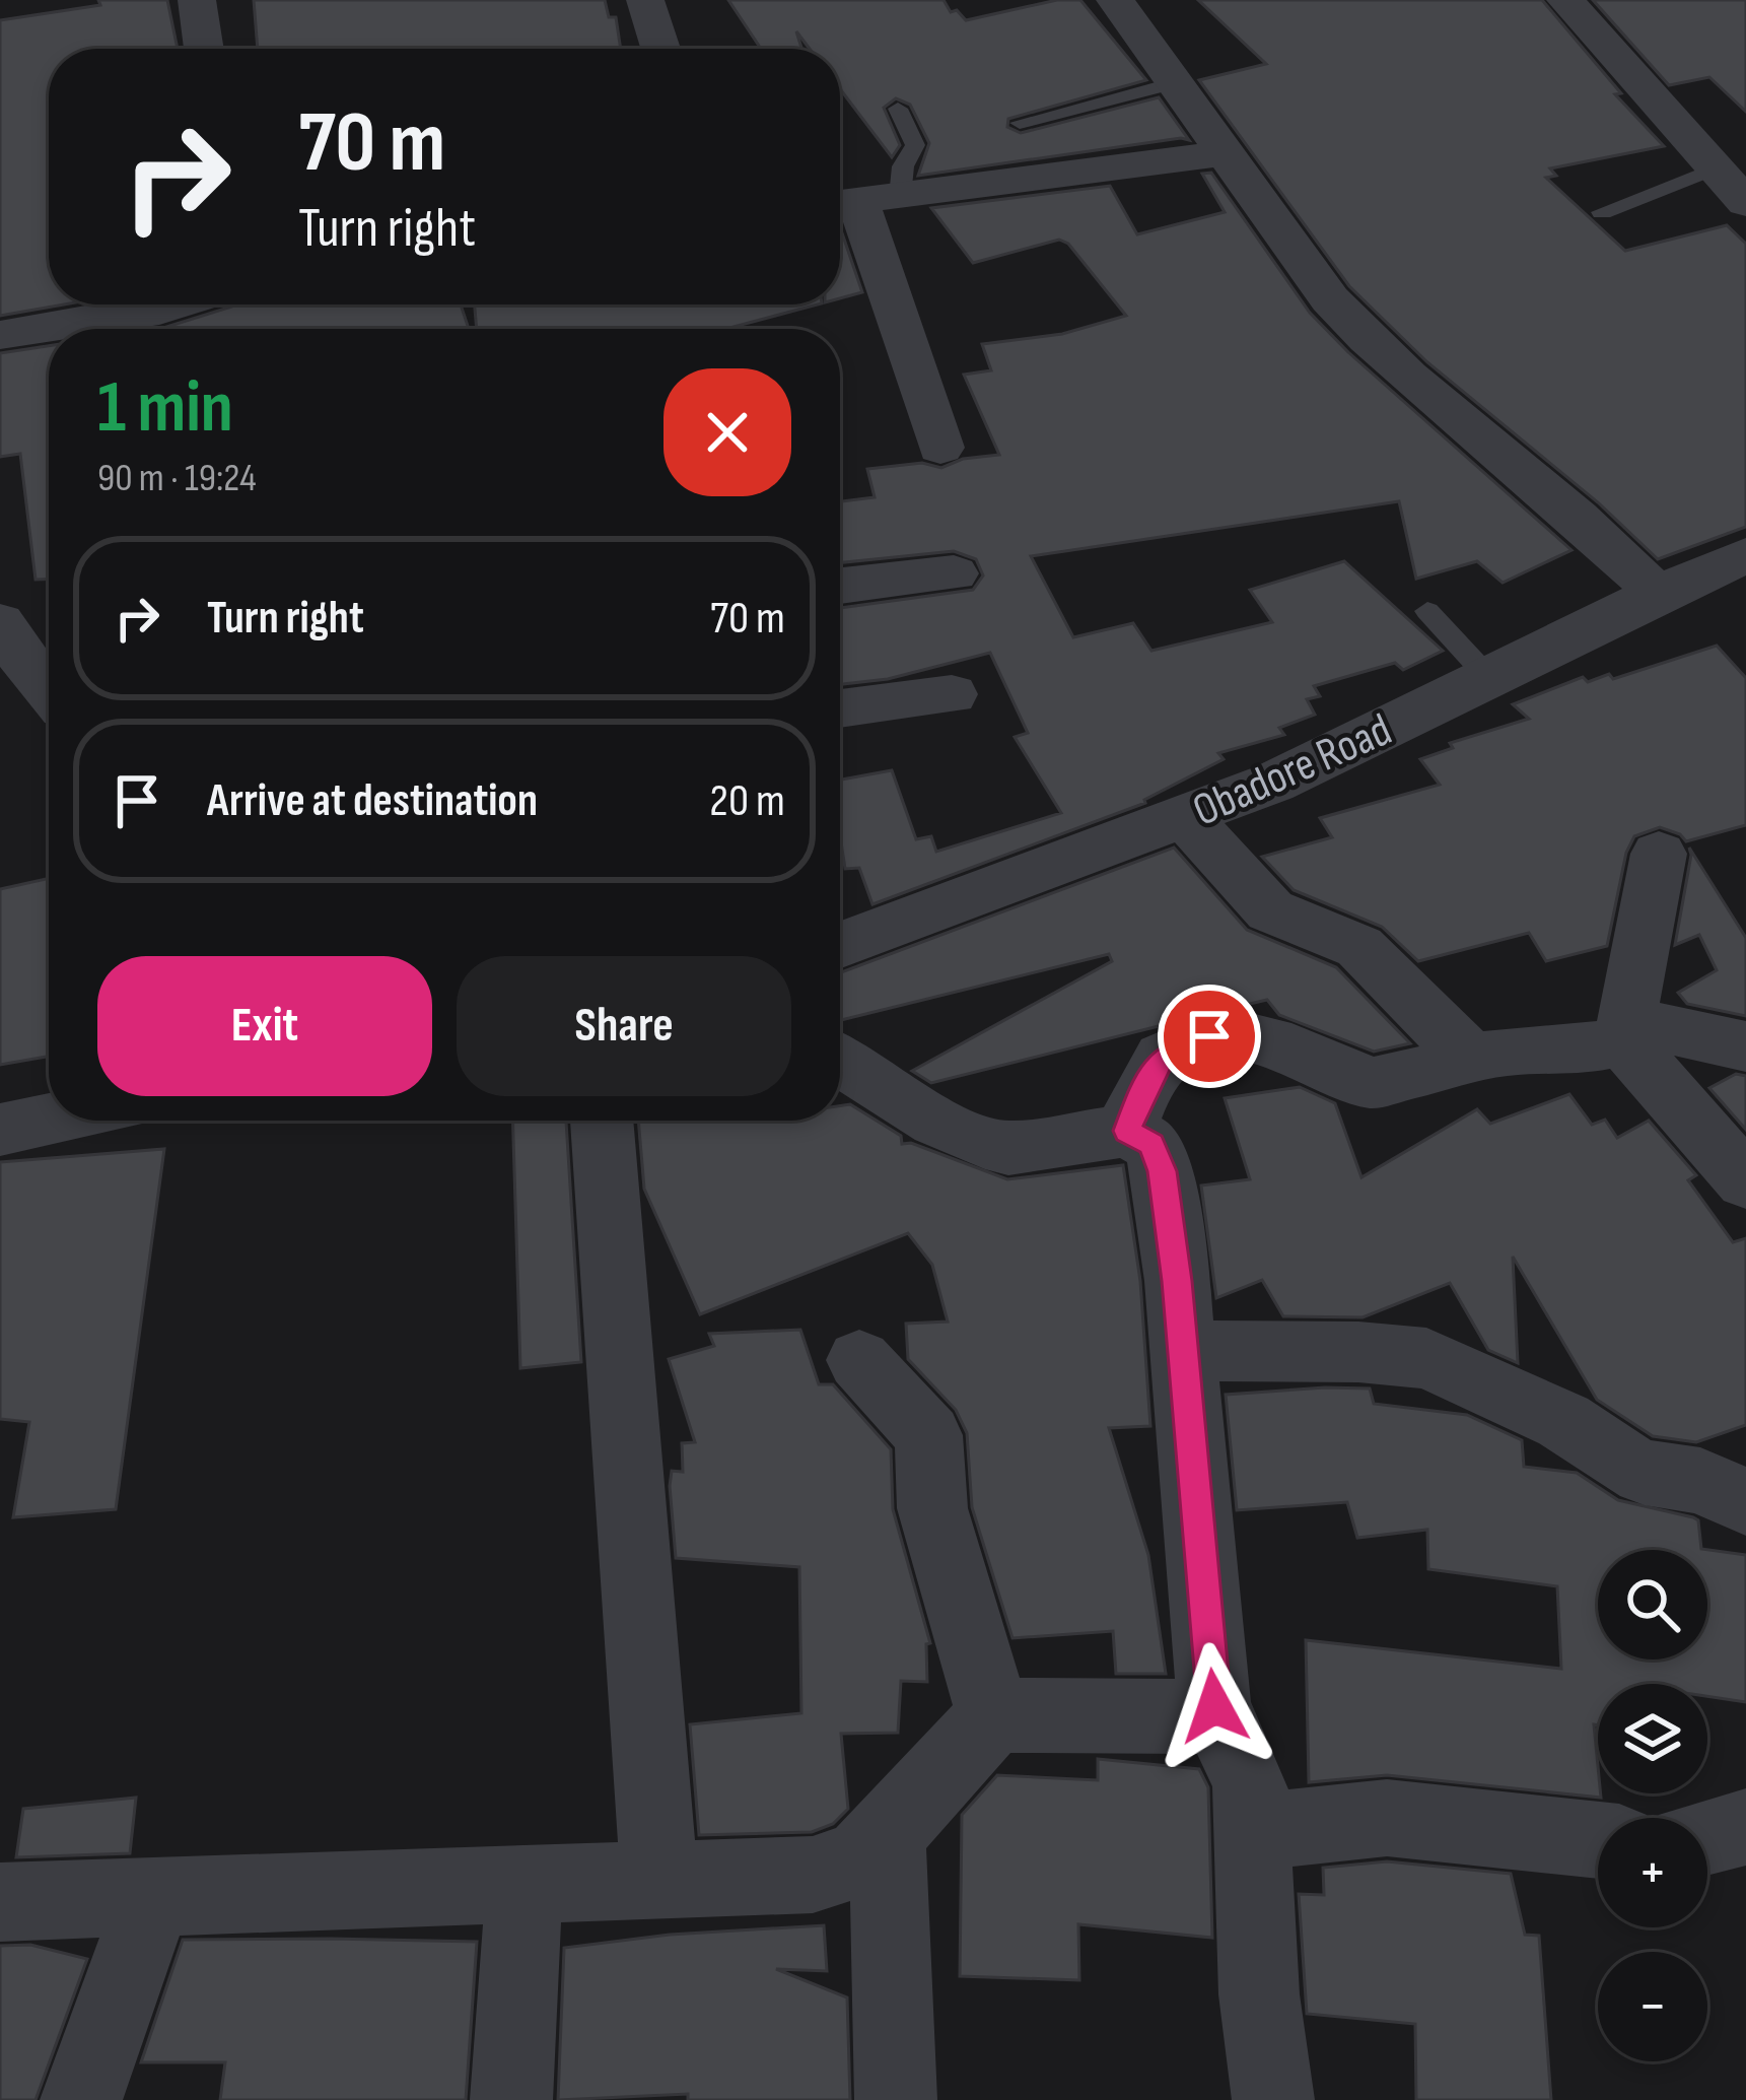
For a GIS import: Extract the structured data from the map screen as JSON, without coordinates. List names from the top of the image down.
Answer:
{
  "streets": {
    "street": ["Obadore Road"]
  },
  "page": {
    "turn": ["70 m", "Turn right"],
    "heading": ["1 min", "90 m · 19:24"],
    "list": [
      {
        "name": "Turn right",
        "value": "70 m"
      },
      {
        "name": "Arrive at destination",
        "value": "20 m"
      }
    ],
    "buttons": ["Exit", "Share"],
    "map_buttons": ["+", "−"]
  }
}
